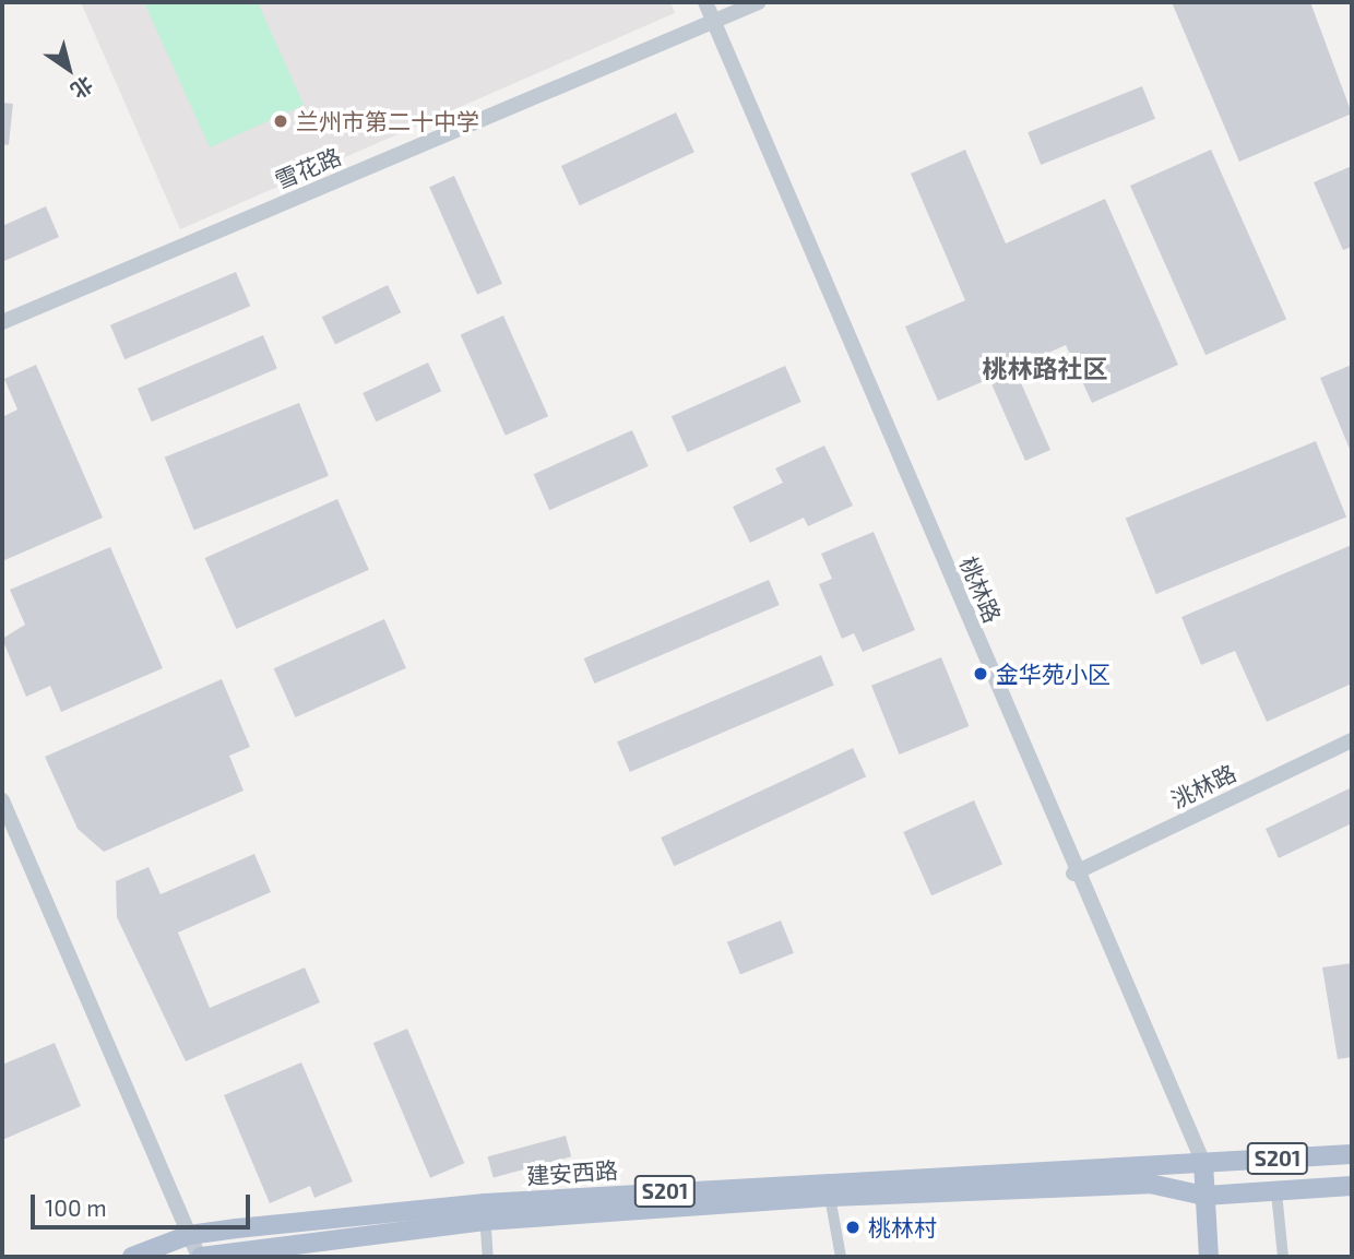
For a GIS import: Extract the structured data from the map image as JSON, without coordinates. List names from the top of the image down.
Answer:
{
  "streets": {
    "main road": ["桃林路", "S201", "建安西路"],
    "street": ["雪花路", "洮林路"]
  },
  "crossings": [
    ["雪花路", "桃林路"],
    ["桃林路", "洮林路"],
    ["桃林路", "S201"],
    ["桃林路", "建安西路"],
    ["S201", "建安西路"]
  ],
  "districts": ["桃林路社区"],
  "places": ["兰州市第二十中学", "金华苑小区", "桃林村"],
  "scale_bar": "100 m",
  "north": "bottom right"
}
